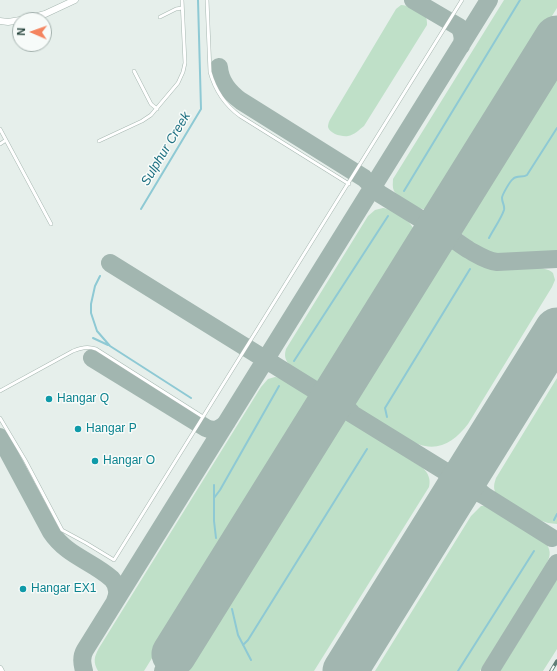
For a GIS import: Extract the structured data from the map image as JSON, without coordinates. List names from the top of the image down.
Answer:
{
  "water": ["Sulphur Creek"],
  "places": [
    "Hangar Q",
    "Hangar P",
    "Hangar O",
    "Hangar EX1"
  ],
  "north": "left"
}
